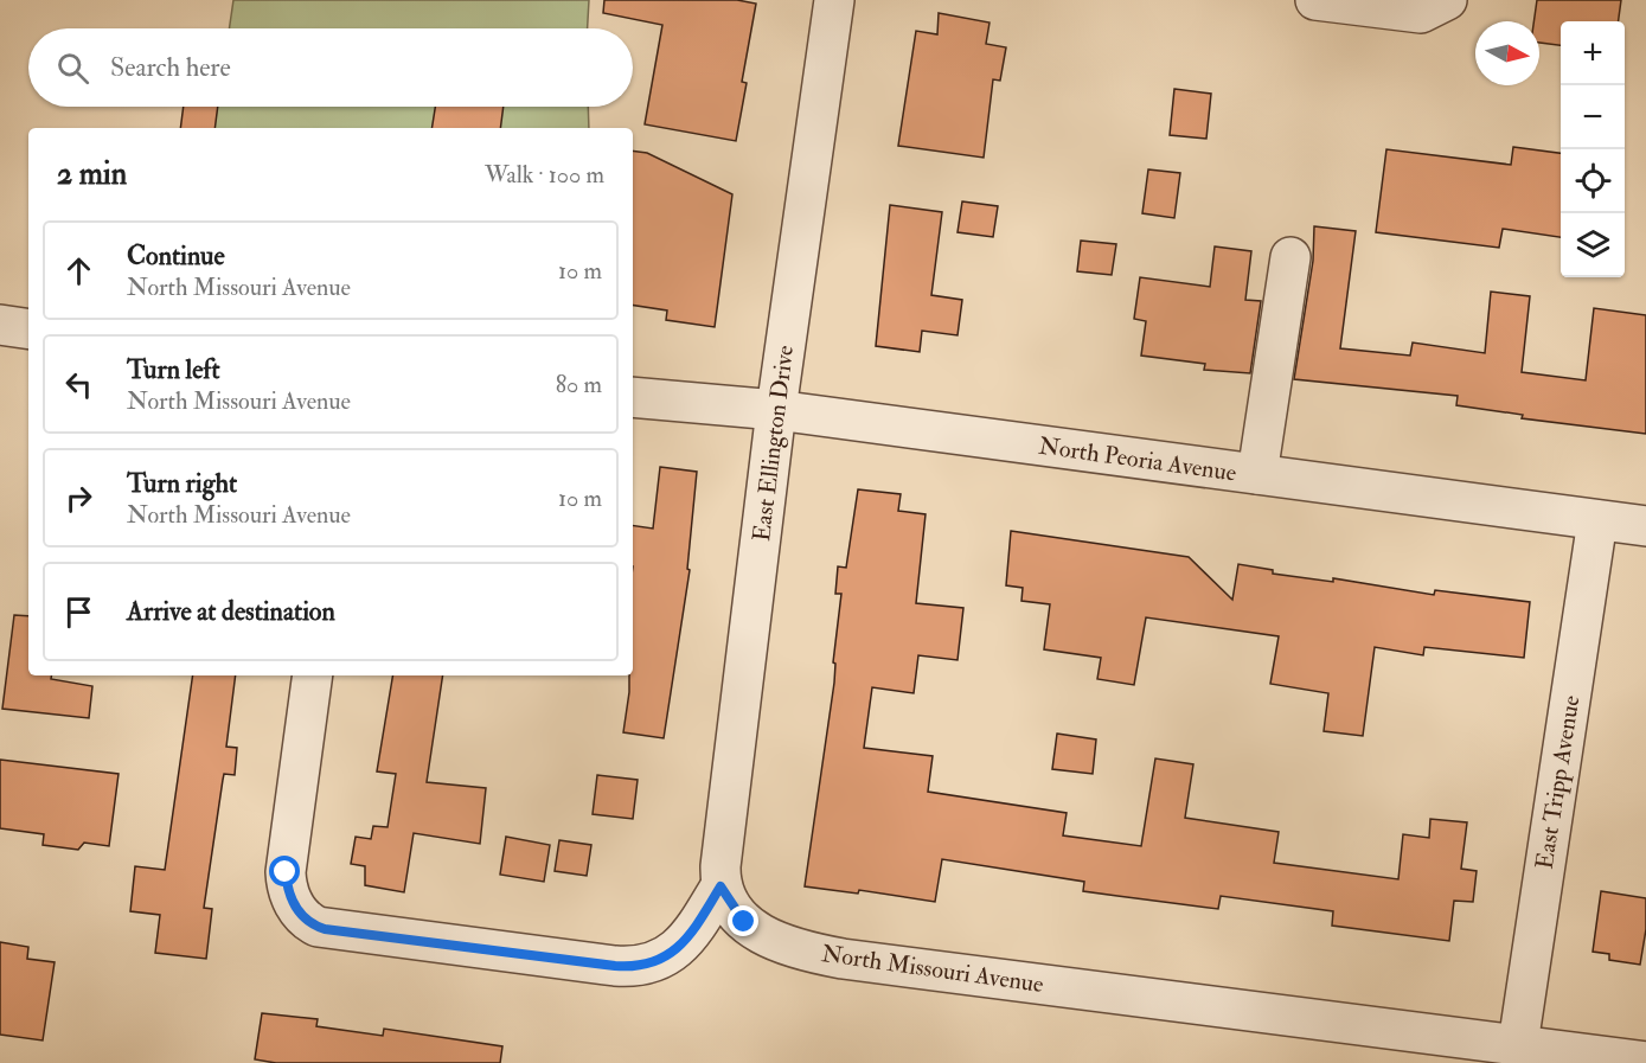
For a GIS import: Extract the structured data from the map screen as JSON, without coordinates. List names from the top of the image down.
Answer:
{
  "streets": {
    "street": [
      "East Ellington Drive",
      "North Peoria Avenue",
      "East Tripp Avenue",
      "North Missouri Avenue"
    ]
  },
  "crossings": [
    ["East Ellington Drive", "North Peoria Avenue"],
    ["East Ellington Drive", "North Missouri Avenue"],
    ["North Peoria Avenue", "East Tripp Avenue"],
    ["East Tripp Avenue", "North Missouri Avenue"]
  ],
  "north": "right",
  "page": {
    "map_buttons": ["+", "−"],
    "search": "Search here",
    "heading": ["2 min", "Walk · 100 m"],
    "list": [
      ["Continue", "North Missouri Avenue", "10 m"],
      ["Turn left", "North Missouri Avenue", "80 m"],
      ["Turn right", "North Missouri Avenue", "10 m"],
      "Arrive at destination"
    ]
  }
}
